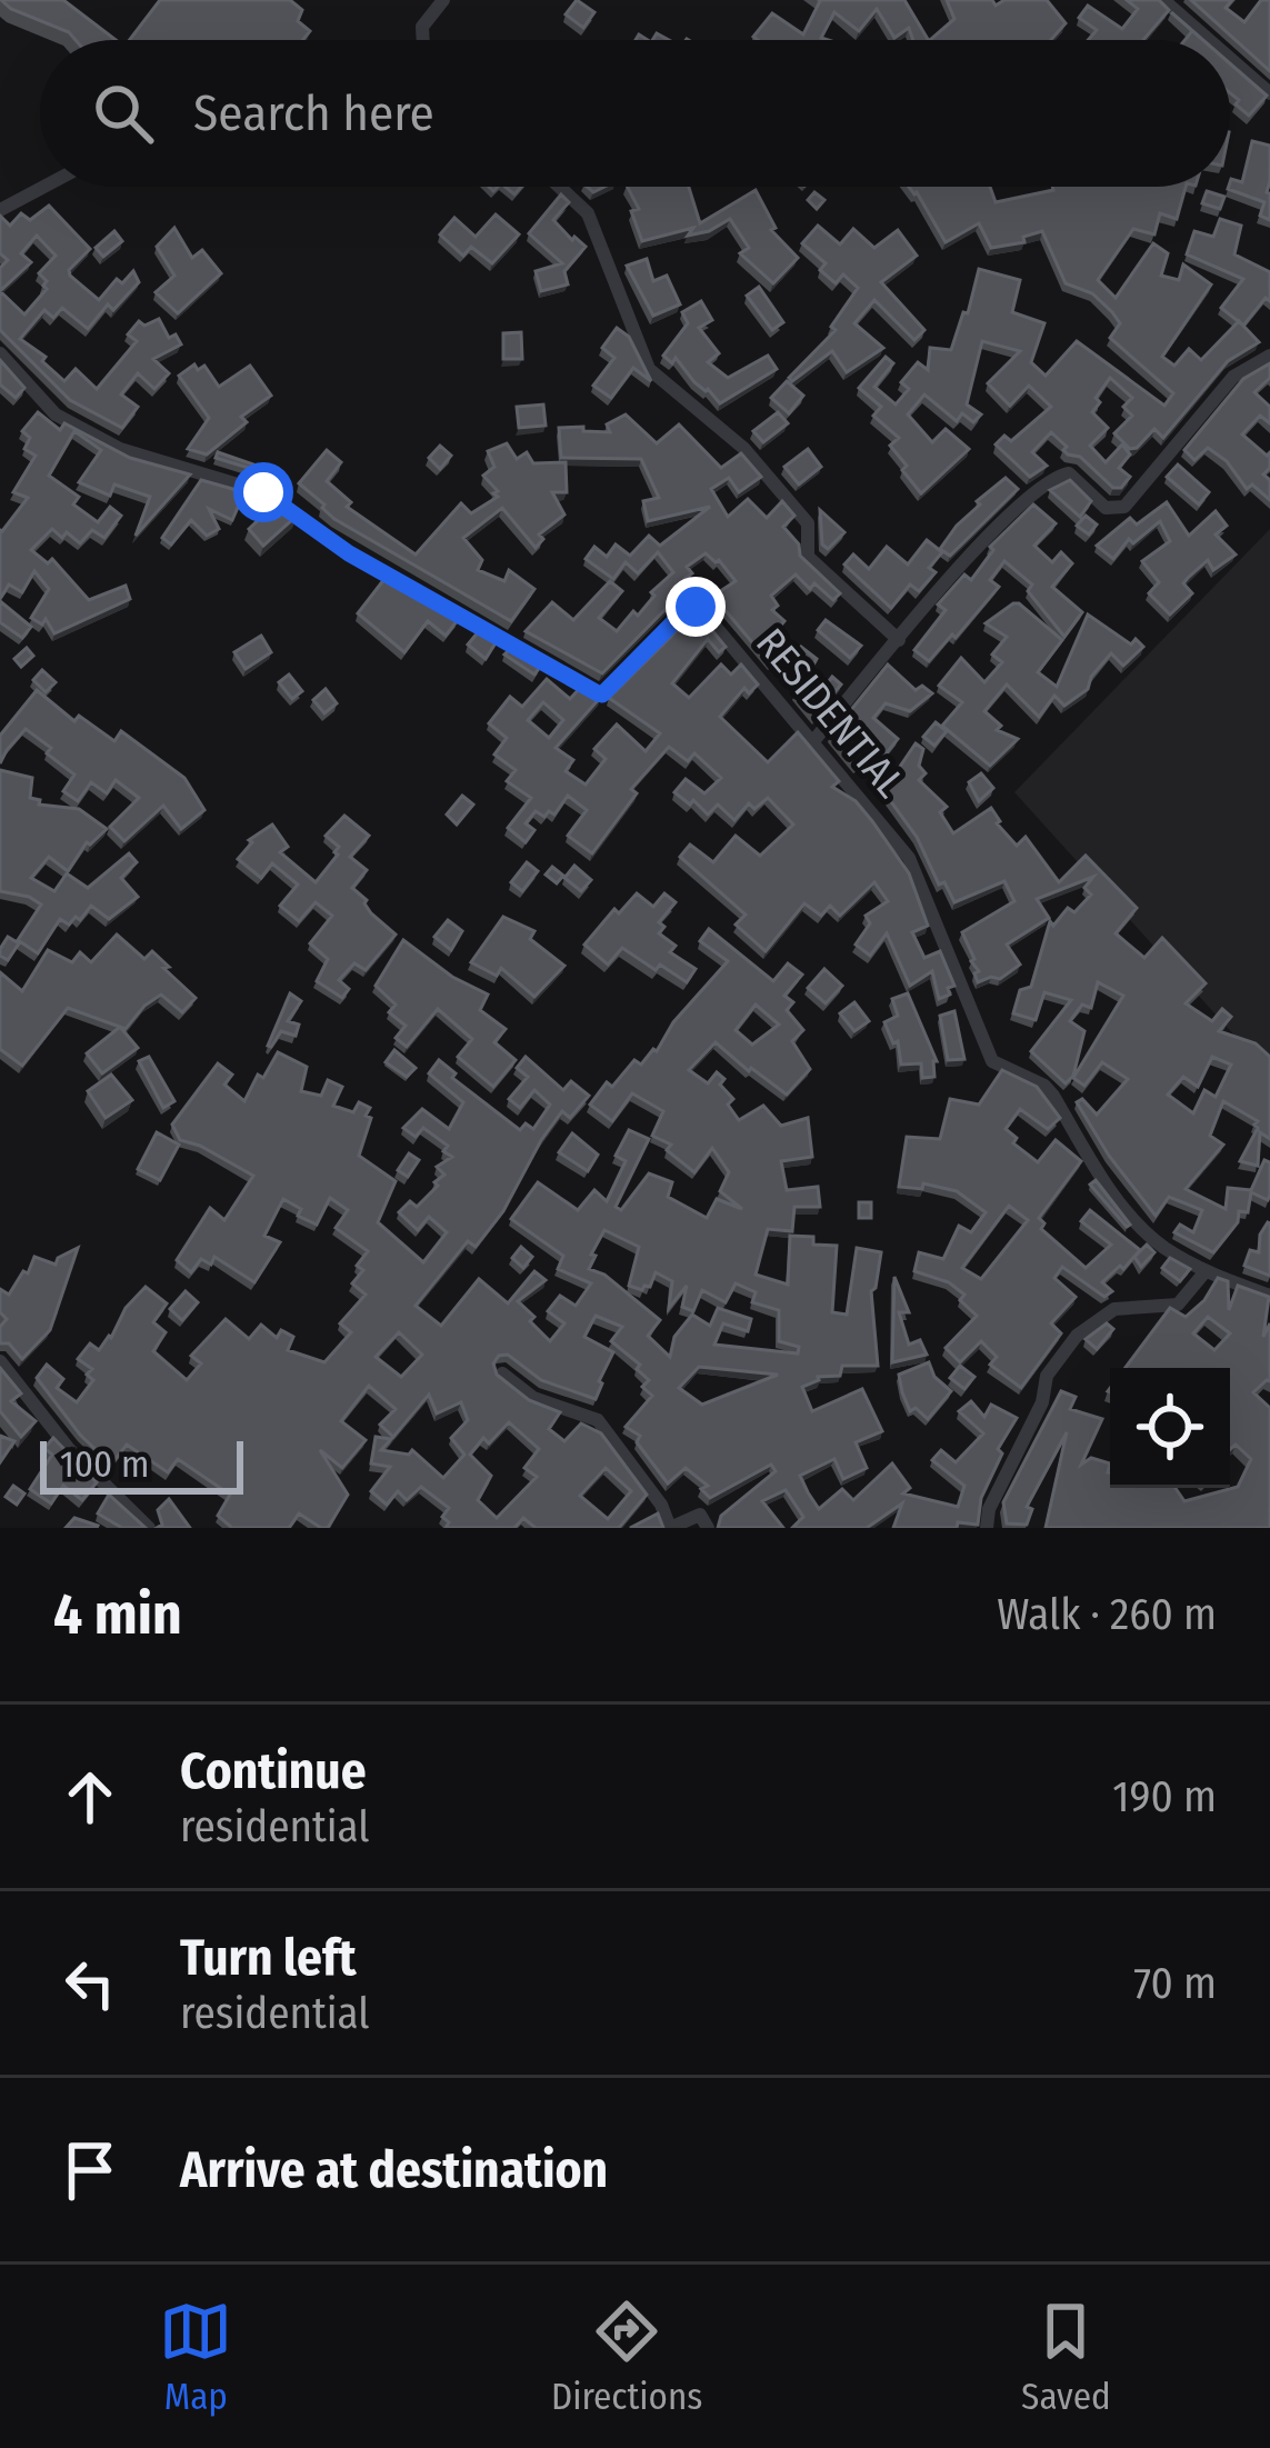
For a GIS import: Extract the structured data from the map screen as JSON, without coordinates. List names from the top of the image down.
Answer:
{
  "streets": {
    "street": ["RESIDENTIAL"]
  },
  "scale_bar": "100 m",
  "page": {
    "search": "Search here",
    "scale": "100 m",
    "heading": ["4 min", "Walk · 260 m"],
    "list": [
      ["Continue", "residential", "190 m"],
      ["Turn left", "residential", "70 m"],
      "Arrive at destination"
    ],
    "nav": ["Map", "Directions", "Saved"]
  }
}
